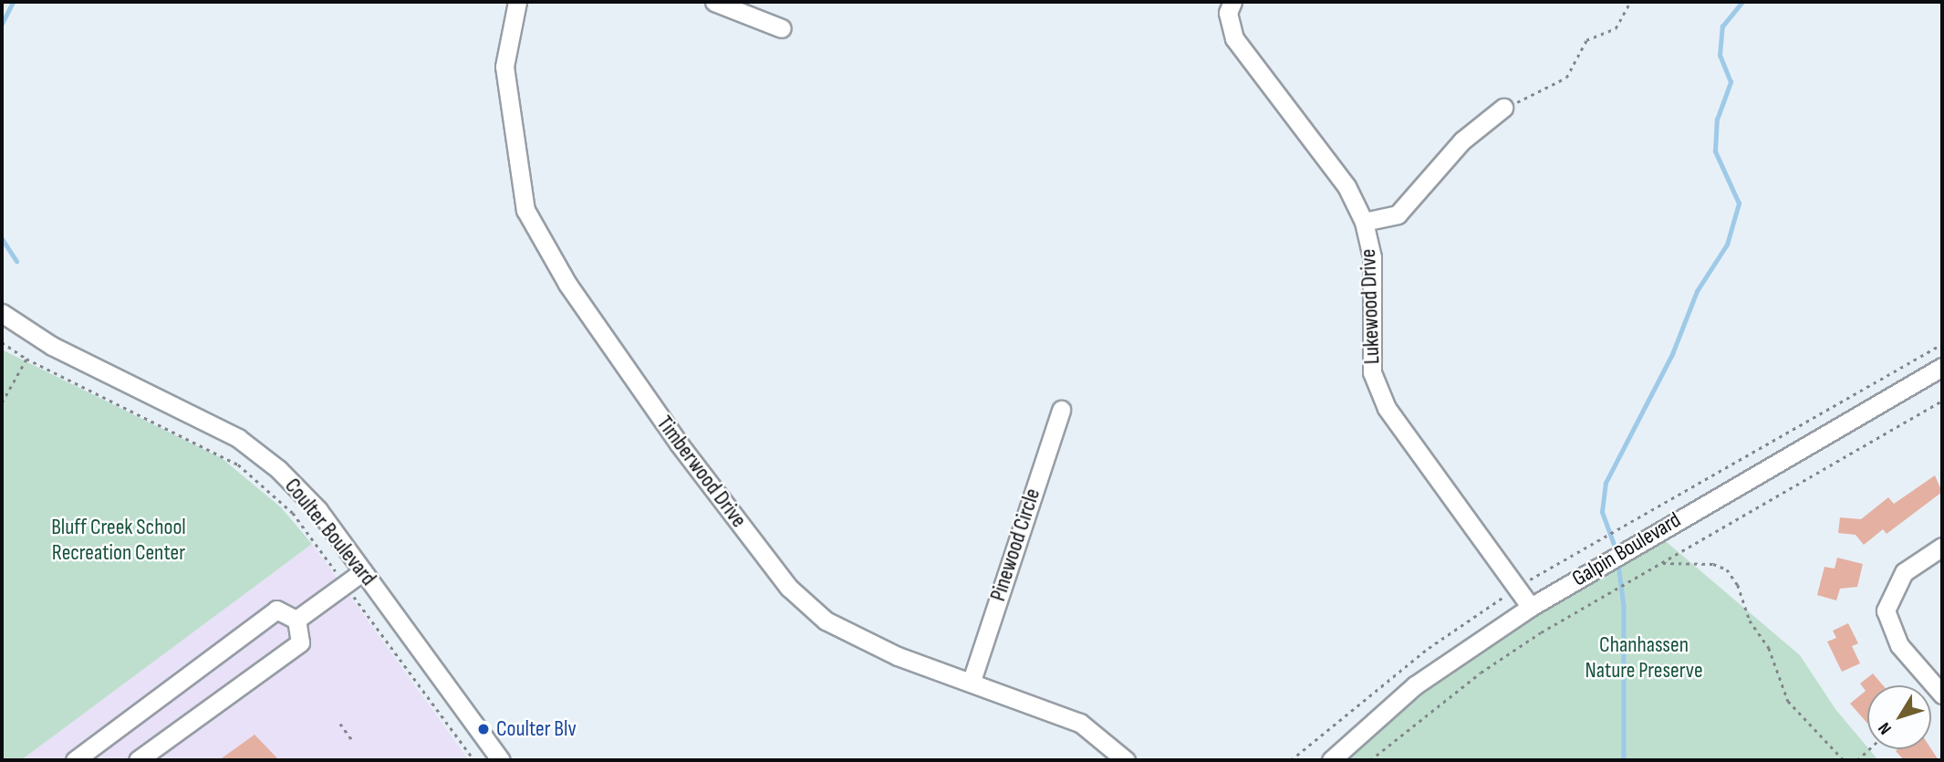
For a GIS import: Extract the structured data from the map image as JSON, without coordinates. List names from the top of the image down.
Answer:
{
  "streets": {
    "street": [
      "Lukewood Drive",
      "Timberwood Drive",
      "Coulter Boulevard",
      "Pinewood Circle",
      "Galpin Boulevard"
    ]
  },
  "crossings": [
    ["Lukewood Drive", "Galpin Boulevard"],
    ["Timberwood Drive", "Pinewood Circle"]
  ],
  "parks": ["Bluff Creek School Recreation Center", "Chanhassen Nature Preserve"],
  "places": ["Coulter Blv"],
  "north": "bottom left"
}
